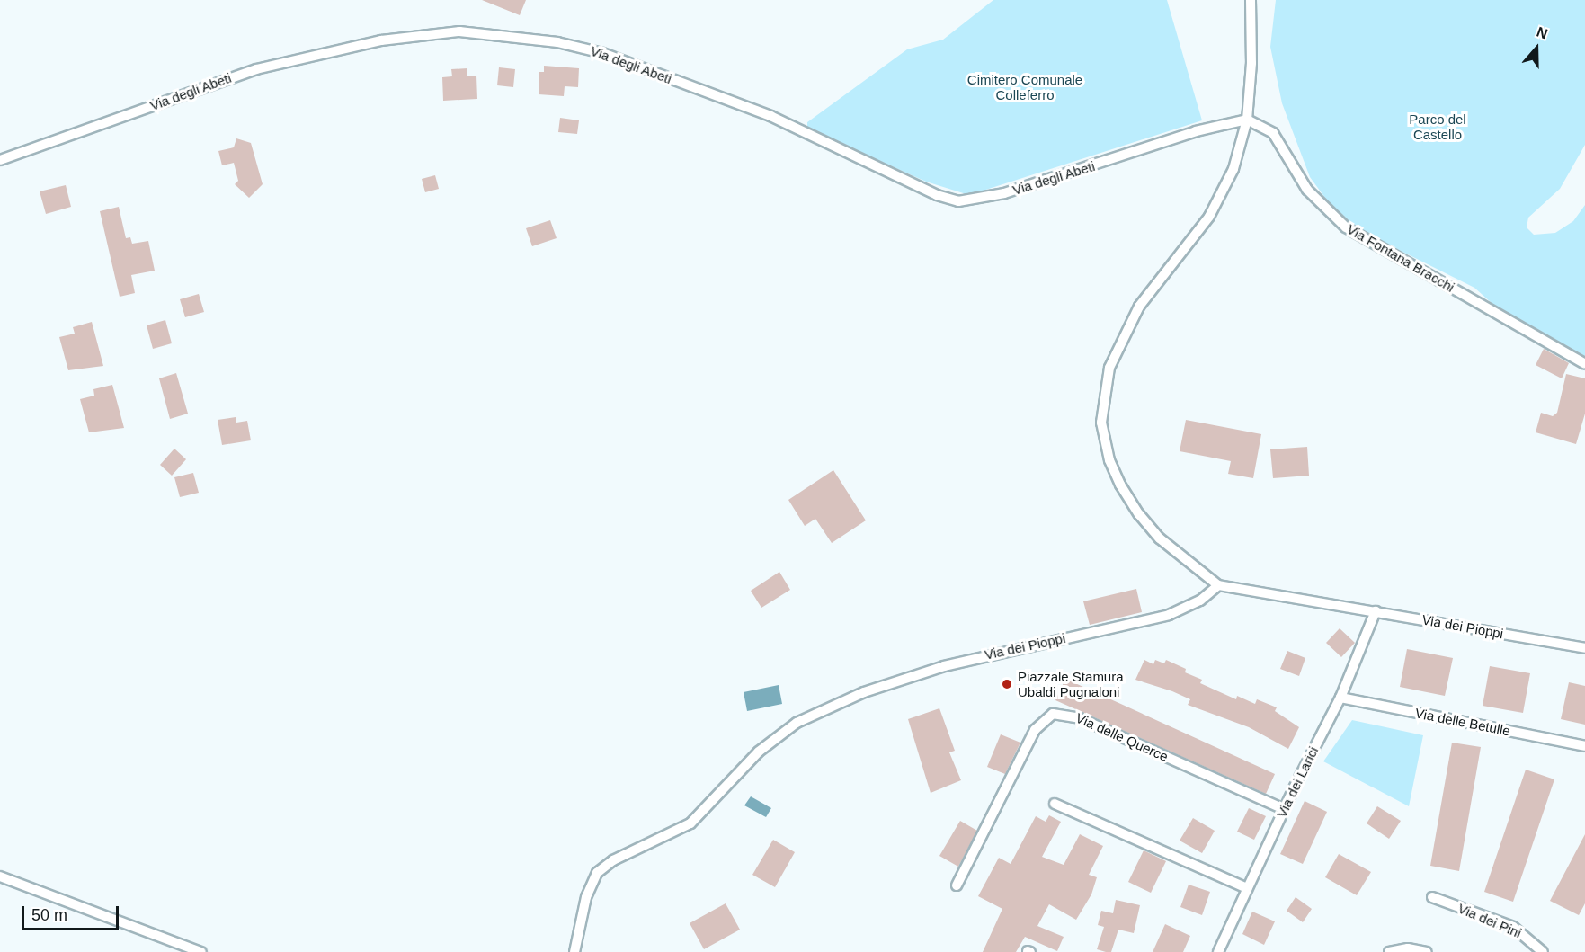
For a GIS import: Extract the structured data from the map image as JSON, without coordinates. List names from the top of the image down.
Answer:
{
  "streets": {
    "street": [
      "Via degli Abeti",
      "Via Fontana Bracchi",
      "Via dei Pioppi",
      "Via delle Betulle",
      "Via delle Querce",
      "Via dei Larici",
      "Via dei Pini"
    ]
  },
  "crossings": [
    ["Via degli Abeti", "Via Fontana Bracchi"],
    ["Via dei Pioppi", "Via dei Larici"],
    ["Via delle Betulle", "Via dei Larici"],
    ["Via delle Querce", "Via dei Larici"]
  ],
  "parks": ["Cimitero Comunale Colleferro", "Parco del Castello"],
  "places": ["Piazzale Stamura Ubaldi Pugnaloni"],
  "scale_bar": "50 m",
  "north": "top"
}
